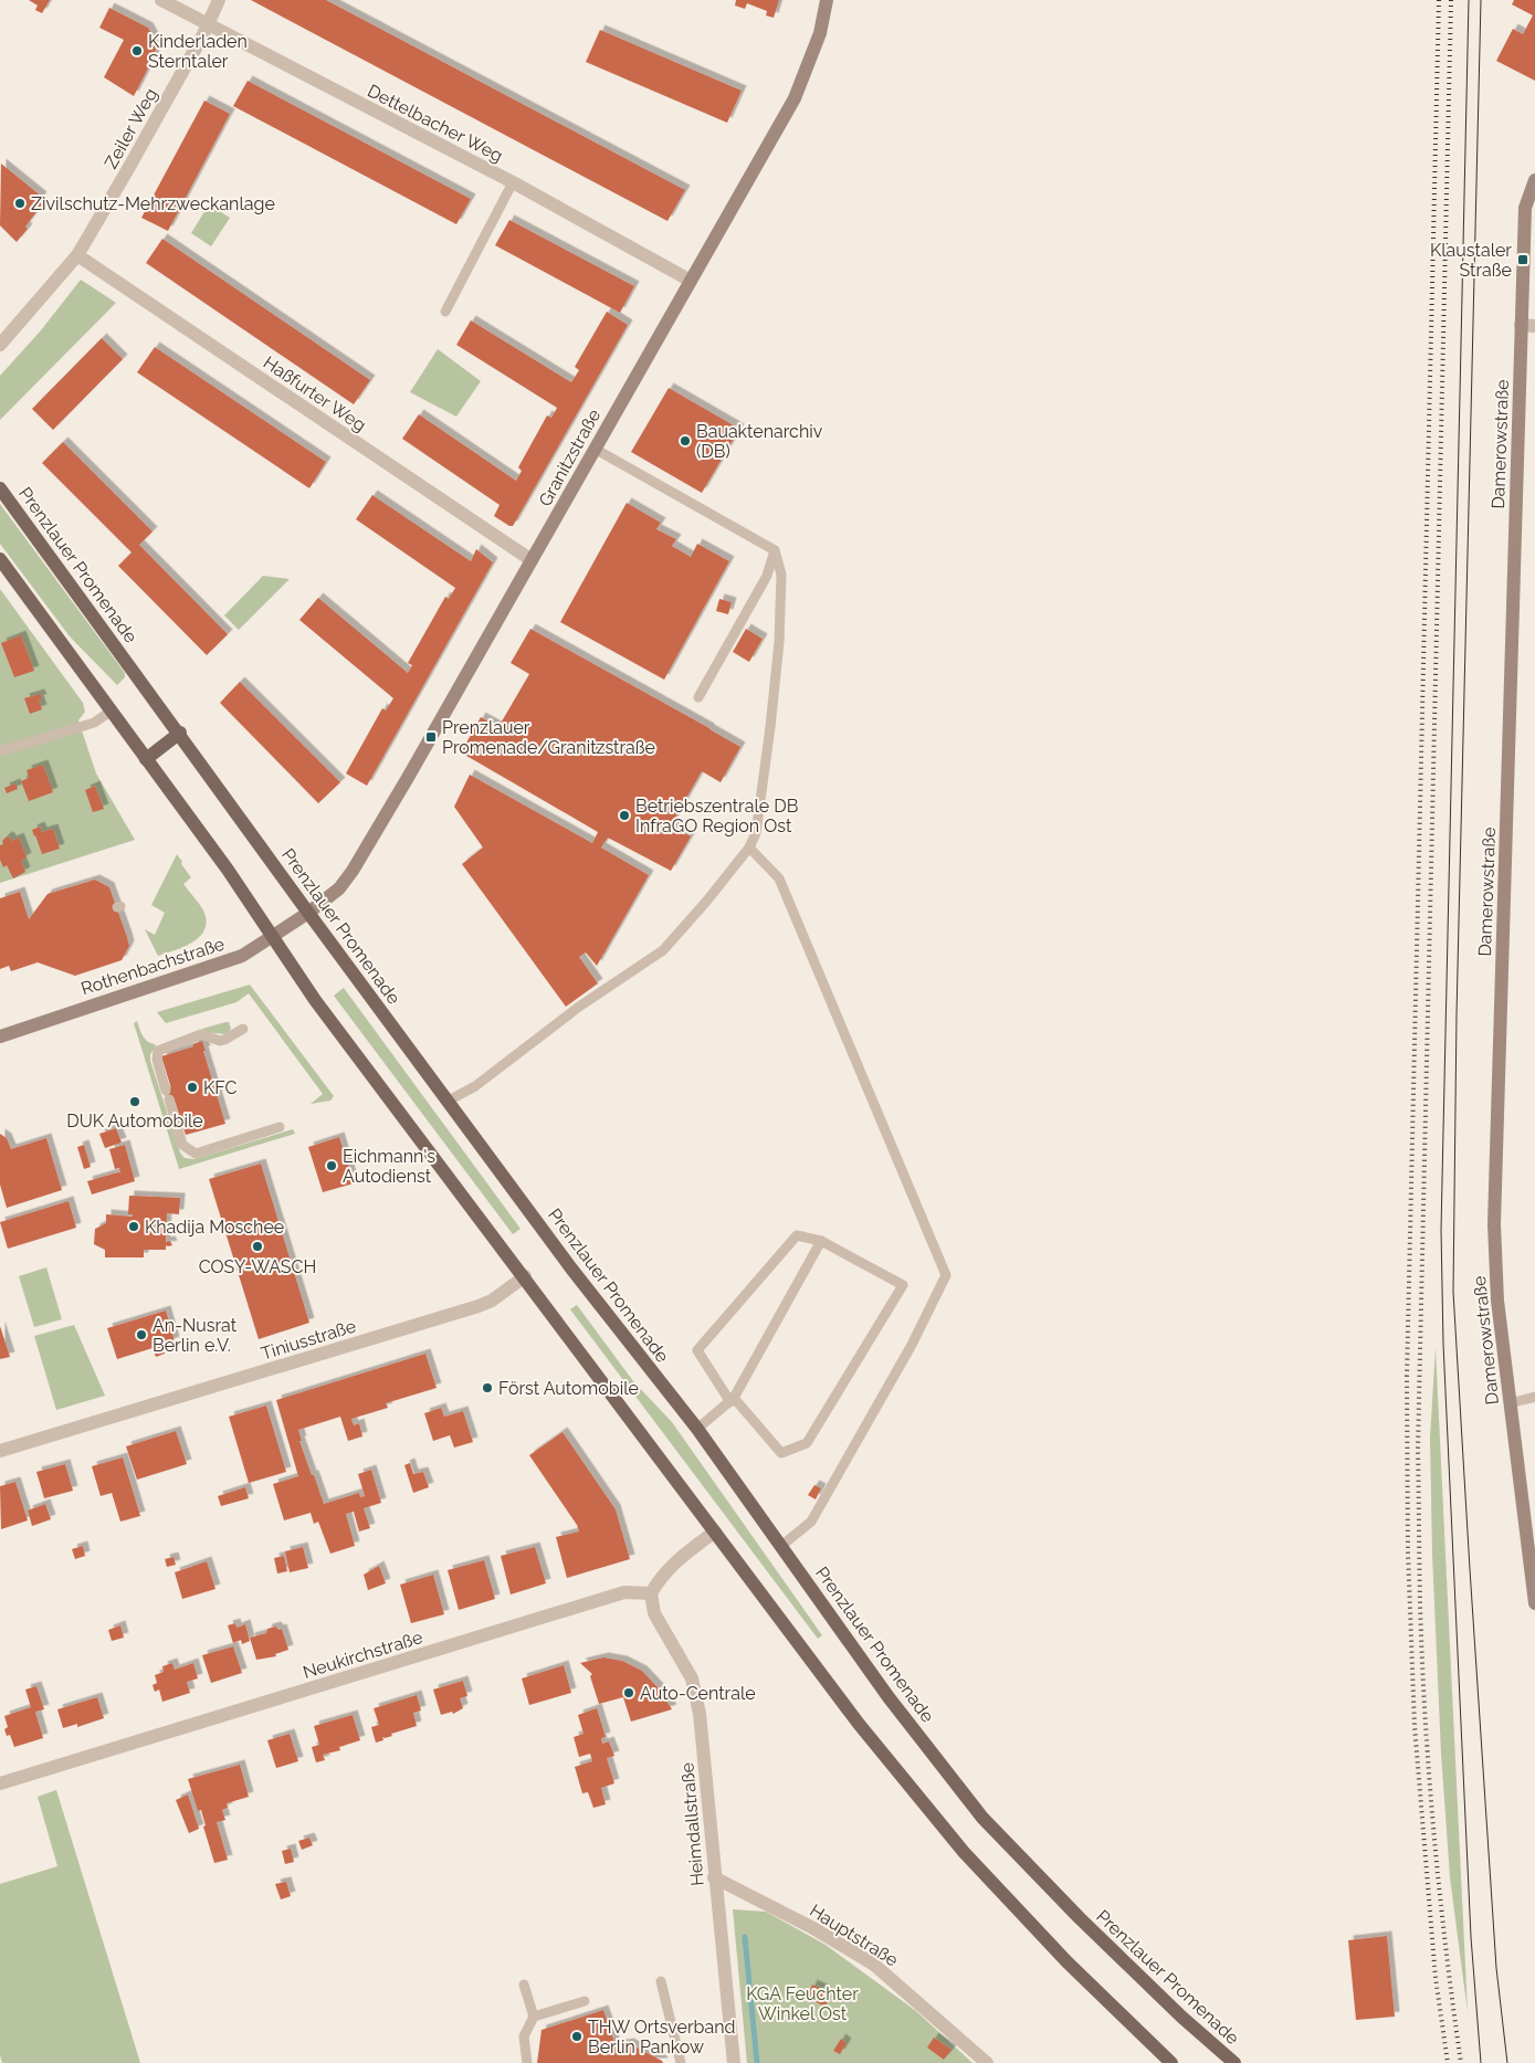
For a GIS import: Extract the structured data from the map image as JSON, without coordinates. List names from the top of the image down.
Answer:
{
  "streets": {
    "main road": [
      "Damerowstraße",
      "Granitzstraße",
      "Prenzlauer Promenade",
      "Rothenbachstraße"
    ],
    "street": [
      "Dettelbacher Weg",
      "Zeiler Weg",
      "Haßfurter Weg",
      "Tiniusstraße",
      "Neukirchstraße",
      "Heimdallstraße",
      "Hauptstraße"
    ]
  },
  "crossings": [
    ["Dettelbacher Weg", "Zeiler Weg"],
    ["Dettelbacher Weg", "Granitzstraße"],
    ["Zeiler Weg", "Haßfurter Weg"],
    ["Haßfurter Weg", "Granitzstraße"],
    ["Granitzstraße", "Prenzlauer Promenade"],
    ["Granitzstraße", "Rothenbachstraße"],
    ["Prenzlauer Promenade", "Rothenbachstraße"],
    ["Neukirchstraße", "Heimdallstraße"],
    ["Heimdallstraße", "Hauptstraße"]
  ],
  "parks": ["KGA Feuchter Winkel Ost"],
  "places": {
    "other": [
      "Kinderladen Sterntaler",
      "Zivilschutz-Mehrzweckanlage",
      "Bauaktenarchiv (DB)",
      "Betriebszentrale DB InfraGO Region Ost",
      "KFC",
      "DUK Automobile",
      "Eichmann's Autodienst",
      "Khadija Moschee",
      "COSY-WASCH",
      "An-Nusrat Berlin e.V.",
      "Först Automobile",
      "Auto-Centrale",
      "THW Ortsverband Berlin Pankow"
    ],
    "transit": ["Klaustaler Straße", "Prenzlauer Promenade/Granitzstraße"]
  }
}
